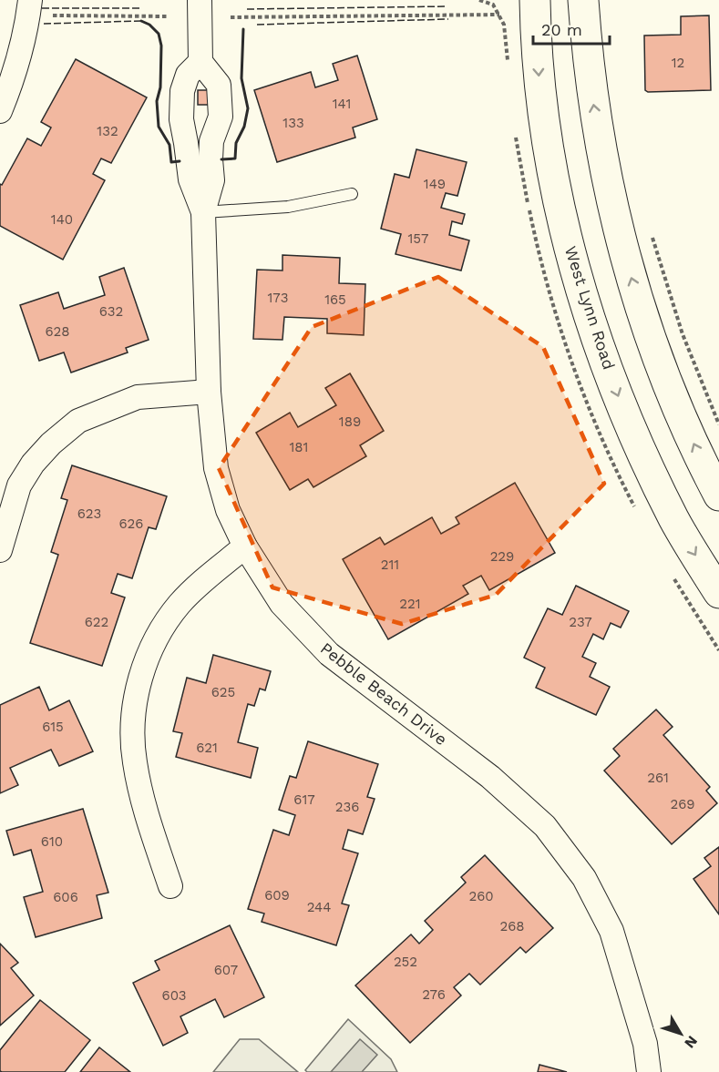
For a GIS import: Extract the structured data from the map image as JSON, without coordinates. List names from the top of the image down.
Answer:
{
  "streets": {
    "main road": ["West Lynn Road"],
    "street": ["Pebble Beach Drive"]
  },
  "house_numbers": [
    "12",
    "141",
    "133",
    "132",
    "149",
    "140",
    "157",
    "173",
    "165",
    "632",
    "628",
    "189",
    "181",
    "623",
    "626",
    "229",
    "211",
    "221",
    "622",
    "237",
    "625",
    "615",
    "621",
    "261",
    "617",
    "269",
    "236",
    "610",
    "609",
    "260",
    "606",
    "244",
    "268",
    "252",
    "607",
    "276",
    "603"
  ],
  "scale_bar": "20 m",
  "north": "bottom right"
}
